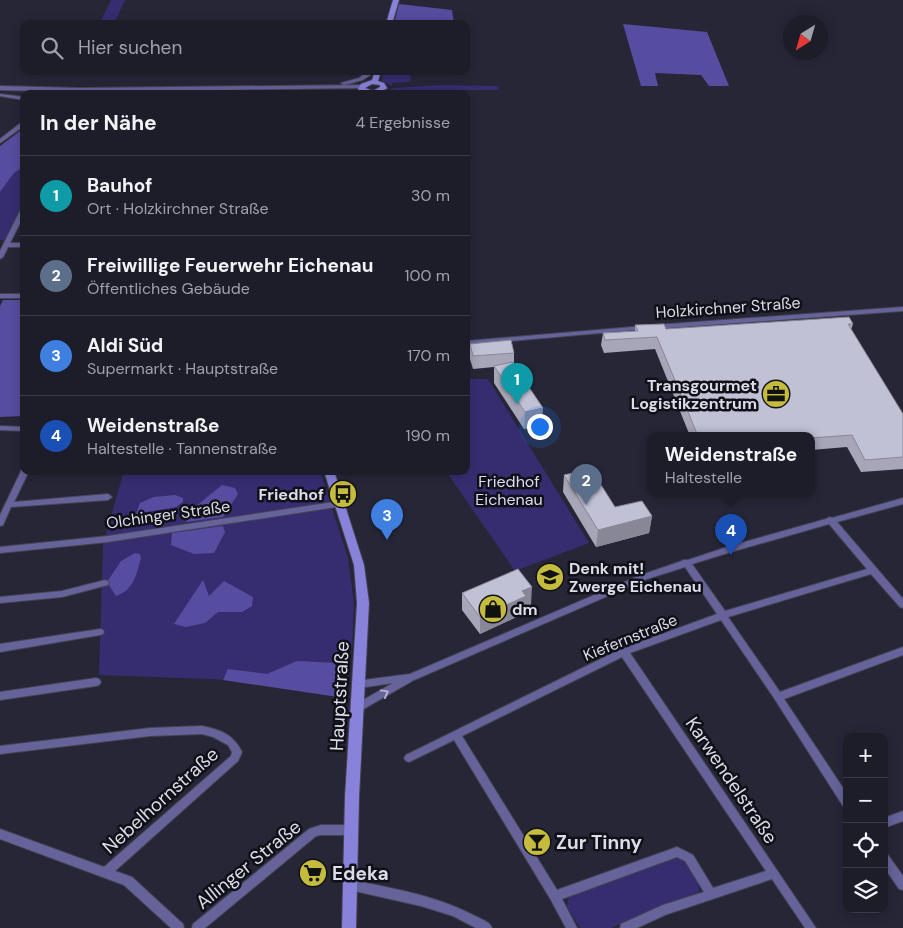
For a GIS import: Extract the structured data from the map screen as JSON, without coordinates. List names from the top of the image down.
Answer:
{
  "streets": {
    "main road": ["Hauptstraße"],
    "street": [
      "Holzkirchner Straße",
      "Olchinger Straße",
      "Kiefernstraße",
      "Karwendelstraße",
      "Nebelhornstraße",
      "Allinger Straße"
    ]
  },
  "crossings": [
    ["Olchinger Straße", "Hauptstraße"],
    ["Kiefernstraße", "Karwendelstraße"],
    ["Hauptstraße", "Allinger Straße"]
  ],
  "parks": ["Friedhof Eichenau"],
  "places": {
    "office": ["Transgourmet Logistikzentrum"],
    "bus stop": ["Friedhof"],
    "school or university": ["Denk mit! Zwerge Eichenau"],
    "shop": ["dm"],
    "bar": ["Zur Tinny"],
    "supermarket": ["Edeka"]
  },
  "north": "bottom left",
  "page": {
    "search": "Hier suchen",
    "heading": ["In der Nähe", "4 Ergebnisse"],
    "list": [
      {
        "mark": "1",
        "name": "Bauhof",
        "note": "Ort · Holzkirchner Straße",
        "value": "30 m"
      },
      {
        "mark": "2",
        "name": "Freiwillige Feuerwehr Eichenau",
        "note": "Öffentliches Gebäude",
        "value": "100 m"
      },
      {
        "mark": "3",
        "name": "Aldi Süd",
        "note": "Supermarkt · Hauptstraße",
        "value": "170 m"
      },
      {
        "mark": "4",
        "name": "Weidenstraße",
        "note": "Haltestelle · Tannenstraße",
        "value": "190 m"
      }
    ],
    "pins": [
      "1",
      "2",
      "3",
      "4"
    ],
    "popup": ["Weidenstraße", "Haltestelle"],
    "map_buttons": ["+", "−"]
  }
}
